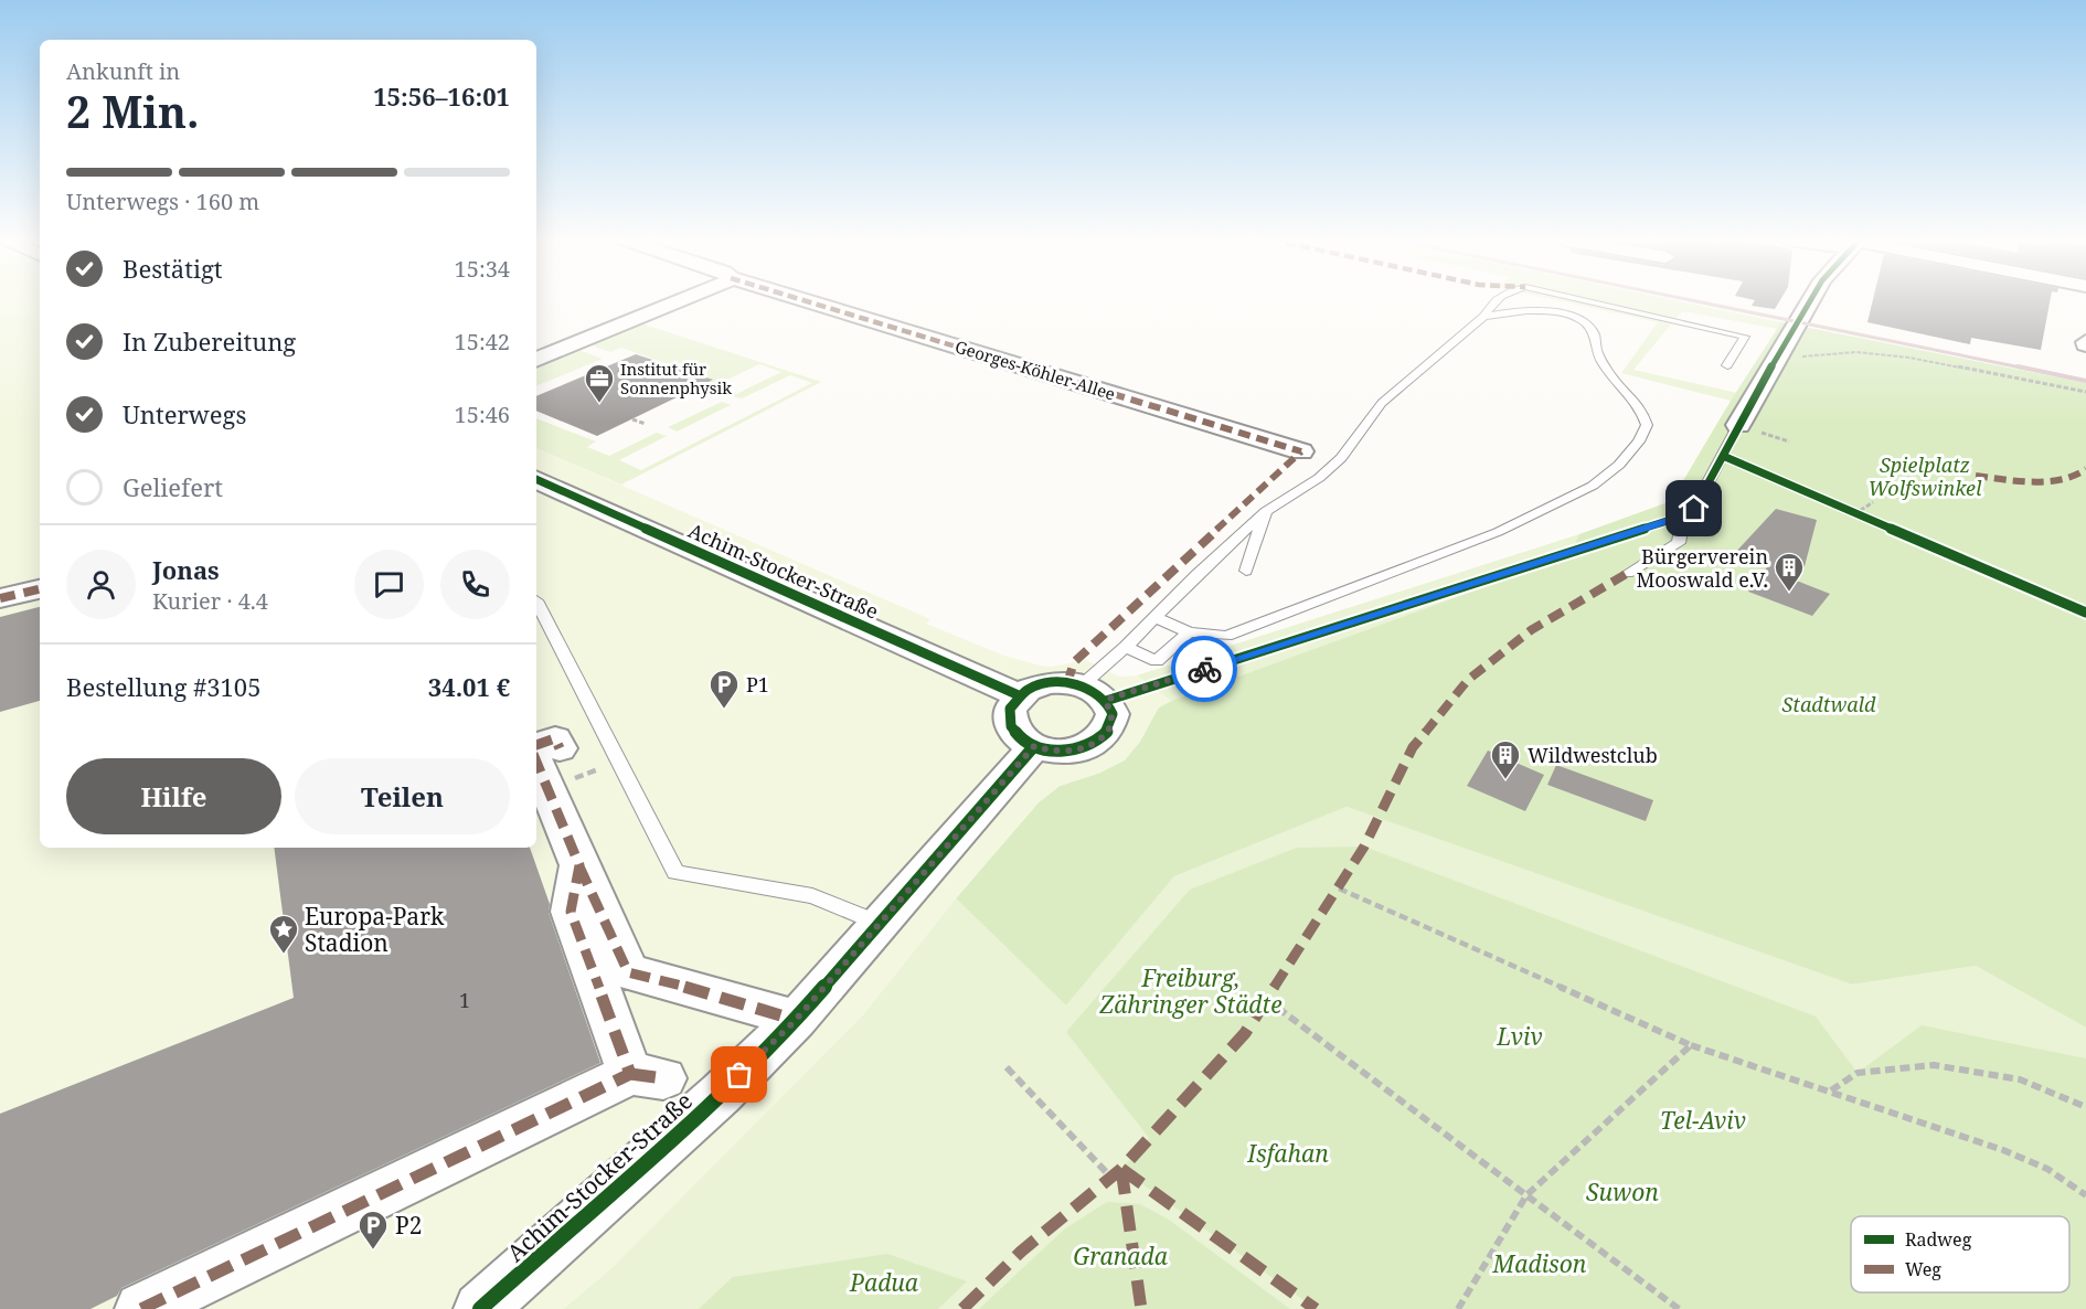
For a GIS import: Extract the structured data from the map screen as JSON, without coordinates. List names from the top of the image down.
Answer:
{
  "streets": {
    "street": ["Georges-Köhler-Allee", "Achim-Stocker-Straße"]
  },
  "parks": [
    "Spielplatz Wolfswinkel",
    "Stadtwald",
    "Freiburg, Zähringer Städte",
    "Lviv",
    "Tel-Aviv",
    "Isfahan",
    "Suwon",
    "Granada",
    "Madison",
    "Padua"
  ],
  "places": {
    "office": ["Institut für Sonnenphysik"],
    "building": ["Bürgerverein Mooswald e.V.", "Wildwestclub"],
    "parking": ["P1", "P2"],
    "place": ["Europa-Park Stadion"]
  },
  "house_numbers": ["1"],
  "legend": ["Radweg", "Weg"],
  "page": {
    "heading": ["2 Min.", "Ankunft in", "15:56–16:01"],
    "panel": [
      "Jonas",
      "Kurier · 4.4",
      "Bestellung #3105",
      "34.01 €"
    ],
    "bar": "Unterwegs · 160 m",
    "list": [
      ["Bestätigt", "15:34"],
      ["In Zubereitung", "15:42"],
      ["Unterwegs", "15:46"],
      "Geliefert"
    ],
    "buttons": ["Hilfe", "Teilen"]
  }
}
